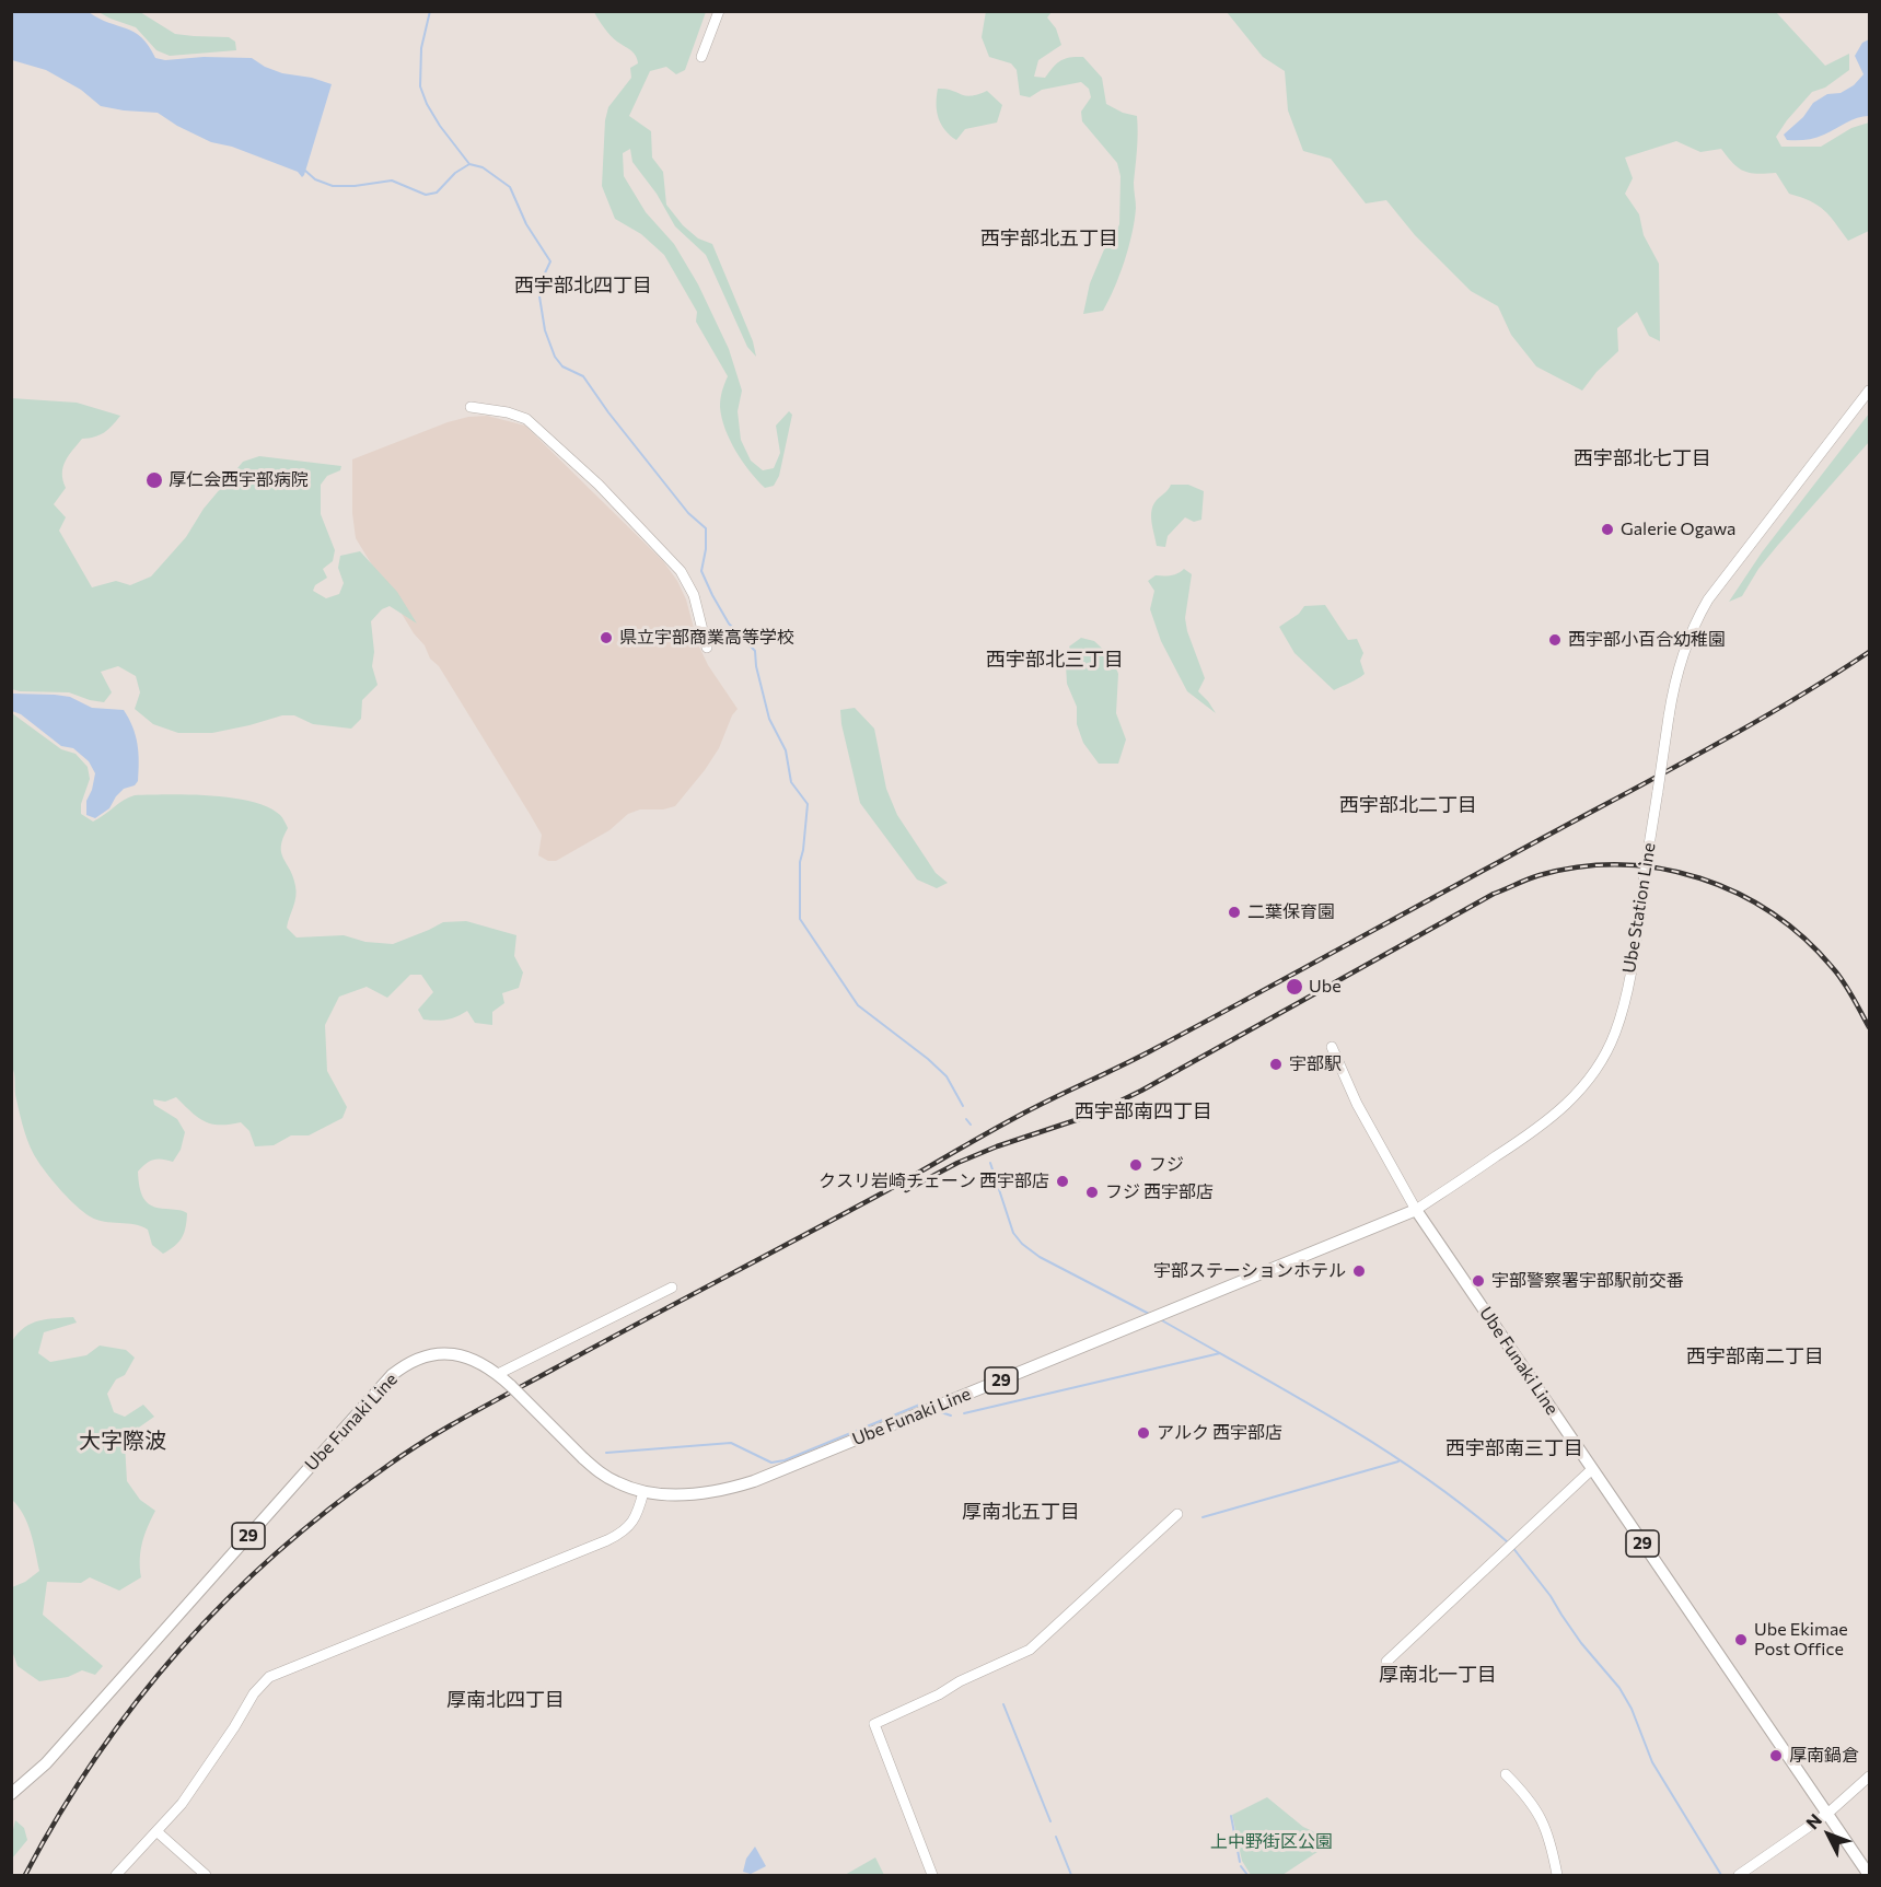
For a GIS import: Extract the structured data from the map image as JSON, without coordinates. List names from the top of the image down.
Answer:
{
  "streets": {
    "main road": ["Ube Funaki Line", "29"],
    "street": ["Ube Station Line"]
  },
  "crossings": [
    ["Ube Station Line", "Ube Funaki Line"]
  ],
  "districts": [
    "西宇部北五丁目",
    "西宇部北四丁目",
    "西宇部北七丁目",
    "西宇部北三丁目",
    "西宇部北二丁目",
    "西宇部南四丁目",
    "西宇部南二丁目",
    "大字際波",
    "西宇部南三丁目",
    "厚南北五丁目",
    "厚南北一丁目",
    "厚南北四丁目"
  ],
  "parks": ["上中野街区公園"],
  "places": [
    "厚仁会西宇部病院",
    "Galerie Ogawa",
    "県立宇部商業高等学校",
    "西宇部小百合幼稚園",
    "二葉保育園",
    "Ube",
    "宇部駅",
    "フジ",
    "クスリ岩崎チェーン 西宇部店",
    "フジ 西宇部店",
    "宇部ステーションホテル",
    "宇部警察署宇部駅前交番",
    "アルク 西宇部店",
    "Ube Ekimae Post Office",
    "厚南鍋倉"
  ],
  "north": "top left"
}
